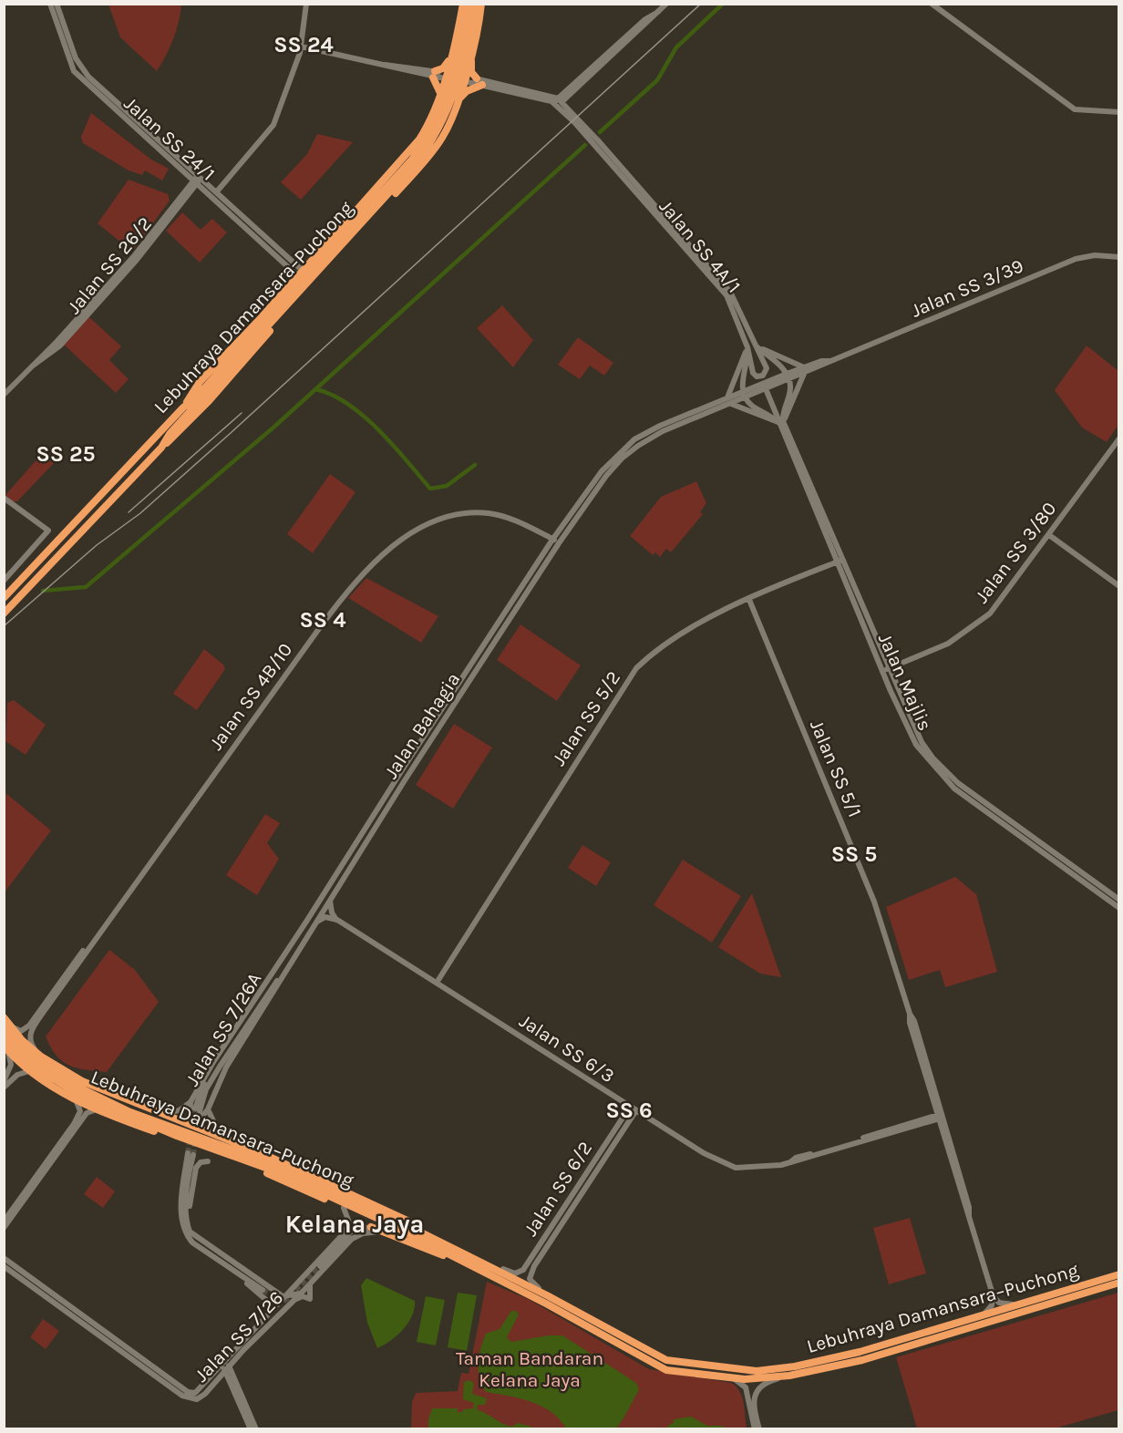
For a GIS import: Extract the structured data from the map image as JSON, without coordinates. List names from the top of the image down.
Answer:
{
  "streets": {
    "highway": ["Lebuhraya Damansara–Puchong"],
    "street": [
      "Jalan SS 24/1",
      "Jalan SS 4A/1",
      "Jalan SS 26/2",
      "Jalan SS 3/39",
      "Jalan SS 3/80",
      "Jalan Majlis",
      "Jalan SS 4B/10",
      "Jalan SS 5/2",
      "Jalan Bahagia",
      "Jalan SS 5/1",
      "Jalan SS 7/26A",
      "Jalan SS 6/3",
      "Jalan SS 6/2",
      "Jalan SS 7/26"
    ]
  },
  "crossings": [
    ["Jalan SS 24/1", "Jalan SS 26/2"],
    ["Jalan SS 3/39", "Jalan Majlis"],
    ["Jalan SS 3/39", "Jalan Bahagia"],
    ["Lebuhraya Damansara–Puchong", "Jalan SS 4B/10"],
    ["Jalan SS 3/80", "Jalan Majlis"],
    ["Jalan Majlis", "Jalan SS 5/2"],
    ["Jalan Majlis", "Jalan Bahagia"],
    ["Jalan SS 4B/10", "Jalan Bahagia"],
    ["Jalan SS 5/2", "Jalan SS 5/1"],
    ["Jalan SS 5/2", "Jalan SS 6/3"],
    ["Jalan Bahagia", "Jalan SS 7/26A"],
    ["Jalan SS 5/1", "Jalan SS 6/3"],
    ["Jalan SS 6/3", "Jalan SS 6/2"]
  ],
  "districts": [
    "SS 24",
    "SS 25",
    "SS 4",
    "SS 5",
    "SS 6",
    "Kelana Jaya"
  ],
  "parks": ["Taman Bandaran Kelana Jaya"]
}
